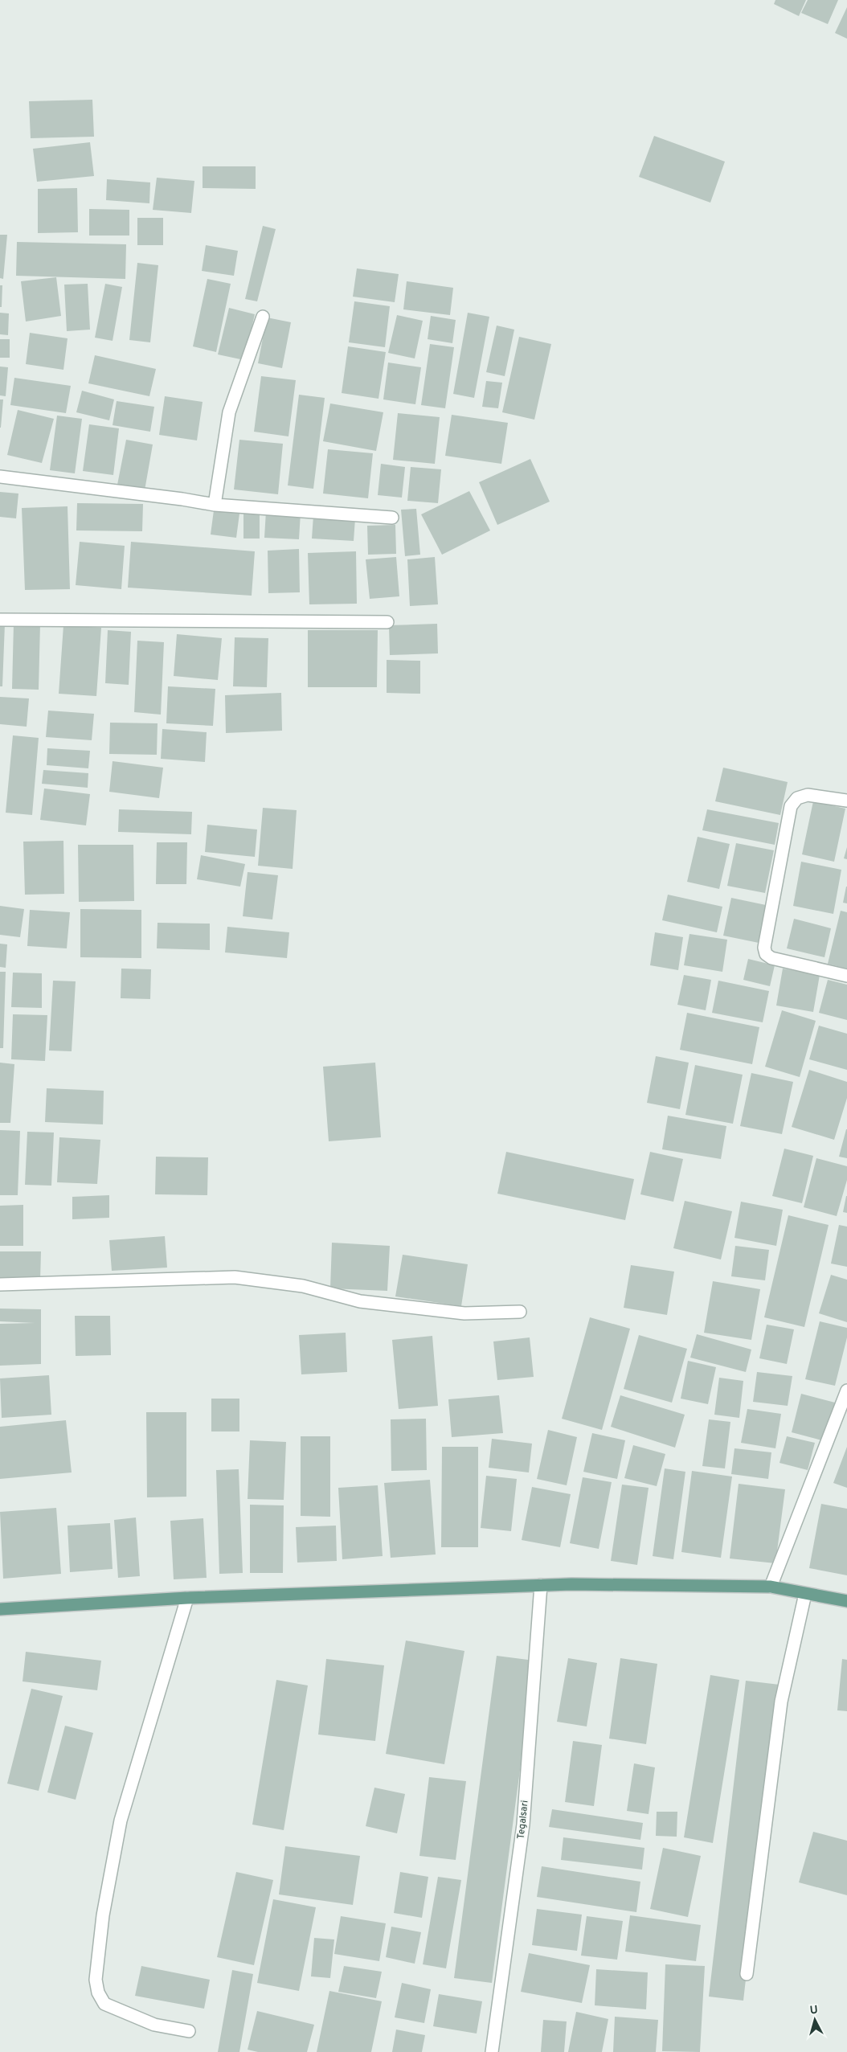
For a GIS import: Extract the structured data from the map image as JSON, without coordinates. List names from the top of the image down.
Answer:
{
  "streets": {
    "street": ["Tegalsari"]
  },
  "north": "top"
}
